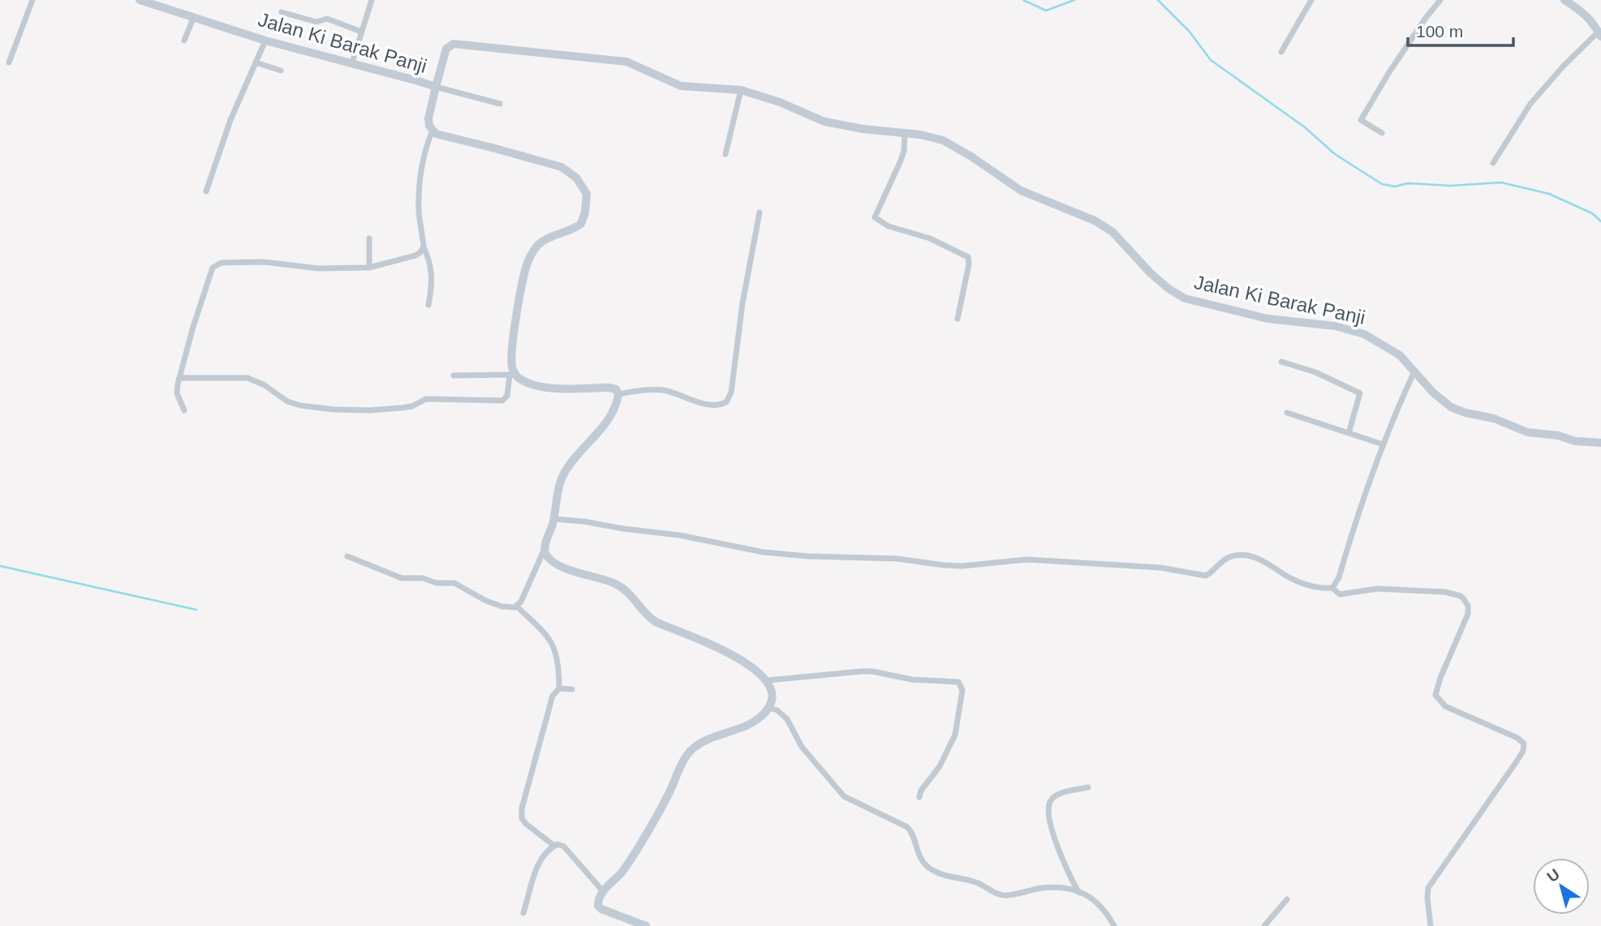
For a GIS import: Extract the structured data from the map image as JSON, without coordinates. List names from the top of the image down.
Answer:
{
  "streets": {
    "street": ["Jalan Ki Barak Panji"]
  },
  "scale_bar": "100 m",
  "north": "top left"
}
